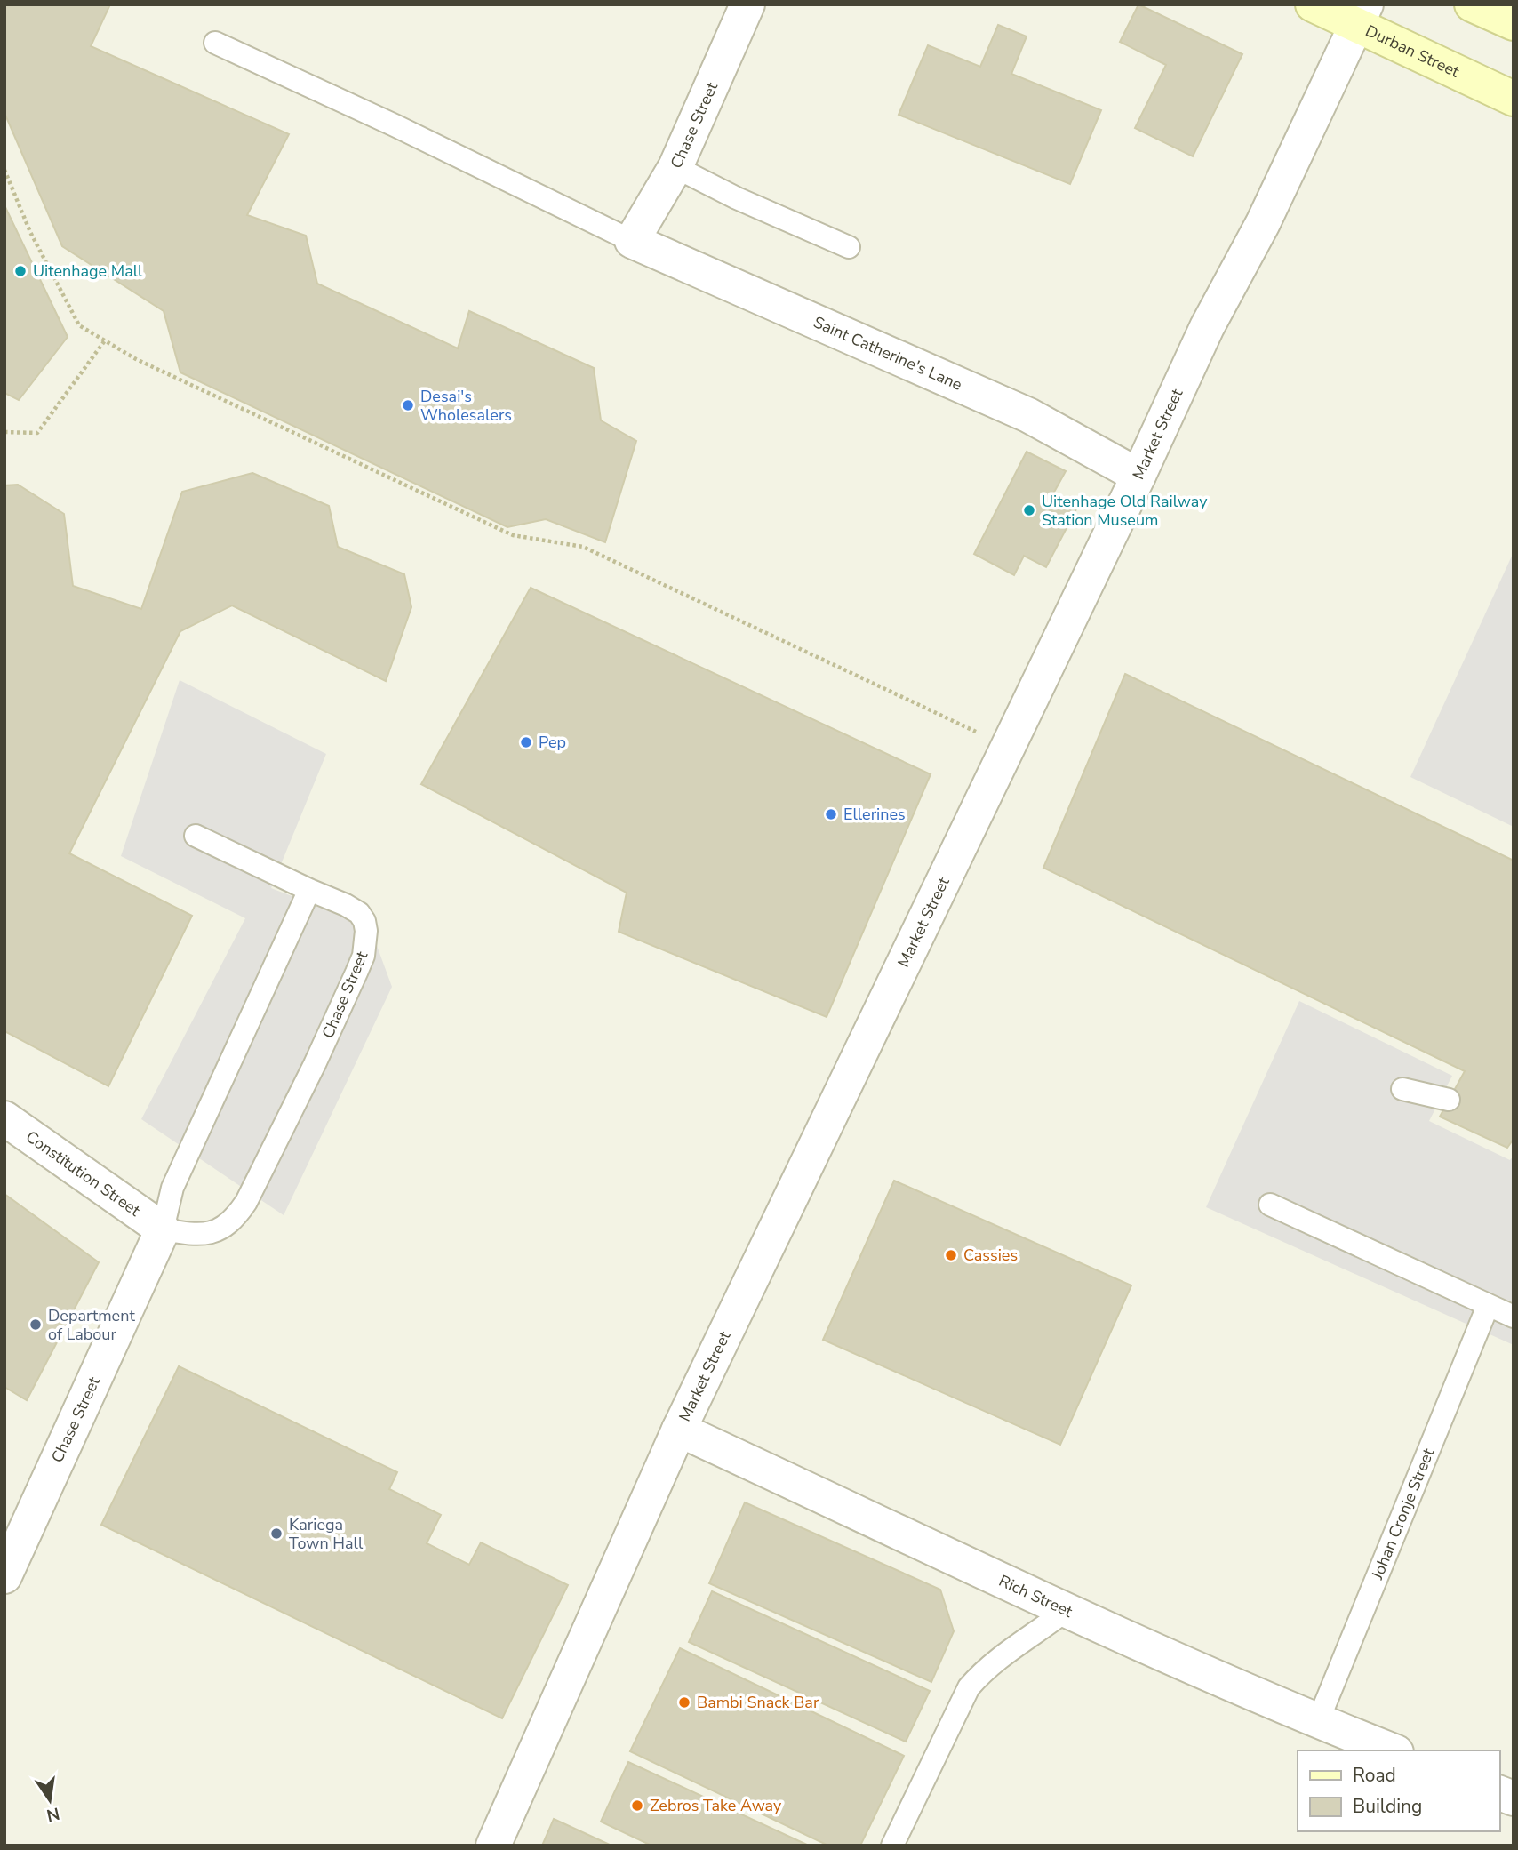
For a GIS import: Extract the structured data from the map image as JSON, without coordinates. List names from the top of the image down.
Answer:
{
  "streets": {
    "street": [
      "Durban Street",
      "Chase Street",
      "Saint Catherine's Lane",
      "Market Street",
      "Constitution Street",
      "Rich Street"
    ],
    "lane": ["Johan Cronje Street"]
  },
  "crossings": [
    ["Durban Street", "Market Street"],
    ["Chase Street", "Saint Catherine's Lane"],
    ["Chase Street", "Constitution Street"],
    ["Saint Catherine's Lane", "Market Street"],
    ["Market Street", "Rich Street"],
    ["Johan Cronje Street", "Rich Street"]
  ],
  "places": [
    "Uitenhage Mall",
    "Desai's Wholesalers",
    "Uitenhage Old Railway Station Museum",
    "Pep",
    "Ellerines",
    "Cassies",
    "Department of Labour",
    "Kariega Town Hall",
    "Bambi Snack Bar",
    "Zebros Take Away"
  ],
  "legend": ["Road", "Building"],
  "north": "bottom"
}
